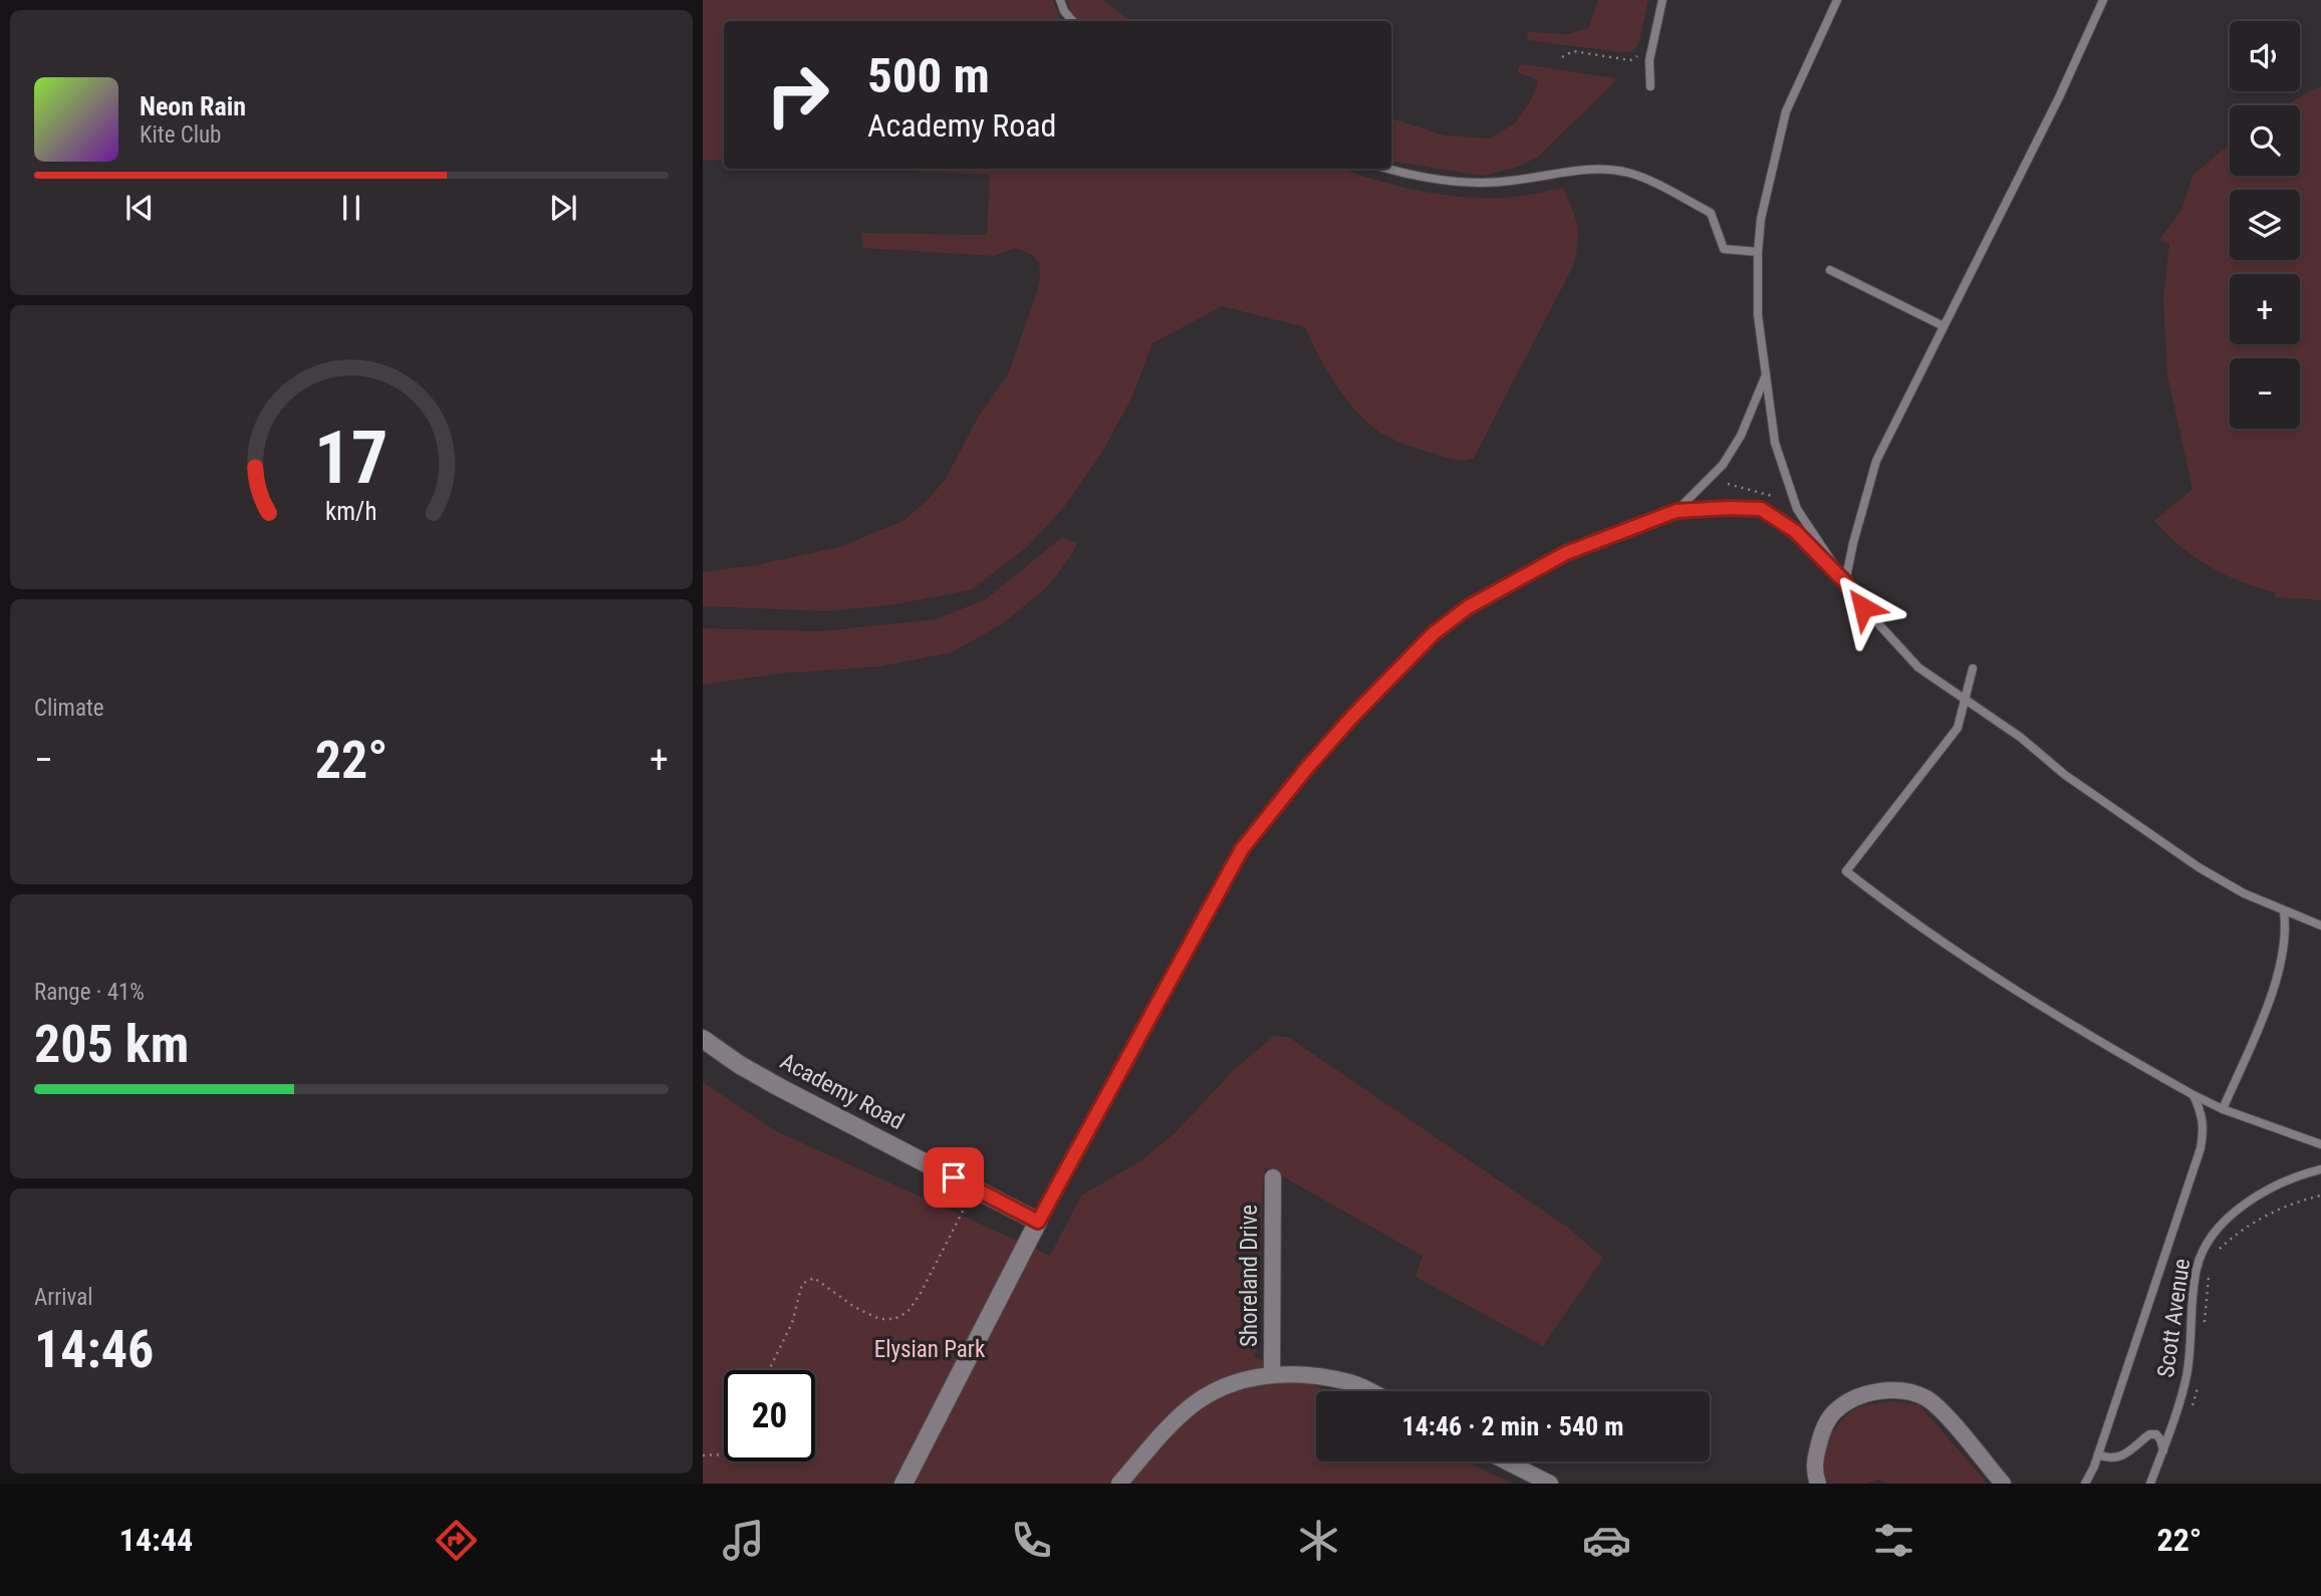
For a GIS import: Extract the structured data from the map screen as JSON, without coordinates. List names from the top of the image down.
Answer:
{
  "streets": {
    "main road": ["Academy Road"],
    "street": ["Shoreland Drive"],
    "lane": ["Scott Avenue"]
  },
  "parks": ["Elysian Park"],
  "page": {
    "map_buttons": ["+", "−"],
    "turn": ["500 m", "Academy Road"],
    "song": ["Neon Rain", "Kite Club"],
    "tile": [
      "Climate",
      ["Range · 41%", "205 km"],
      ["Arrival", "14:46"]
    ],
    "heat": ["−", "22°", "+"],
    "limit": "20",
    "trip": "14:46 · 2 min · 540 m",
    "tabs": ["14:44", "22°"],
    "gauge": ["17", "km/h"]
  }
}
